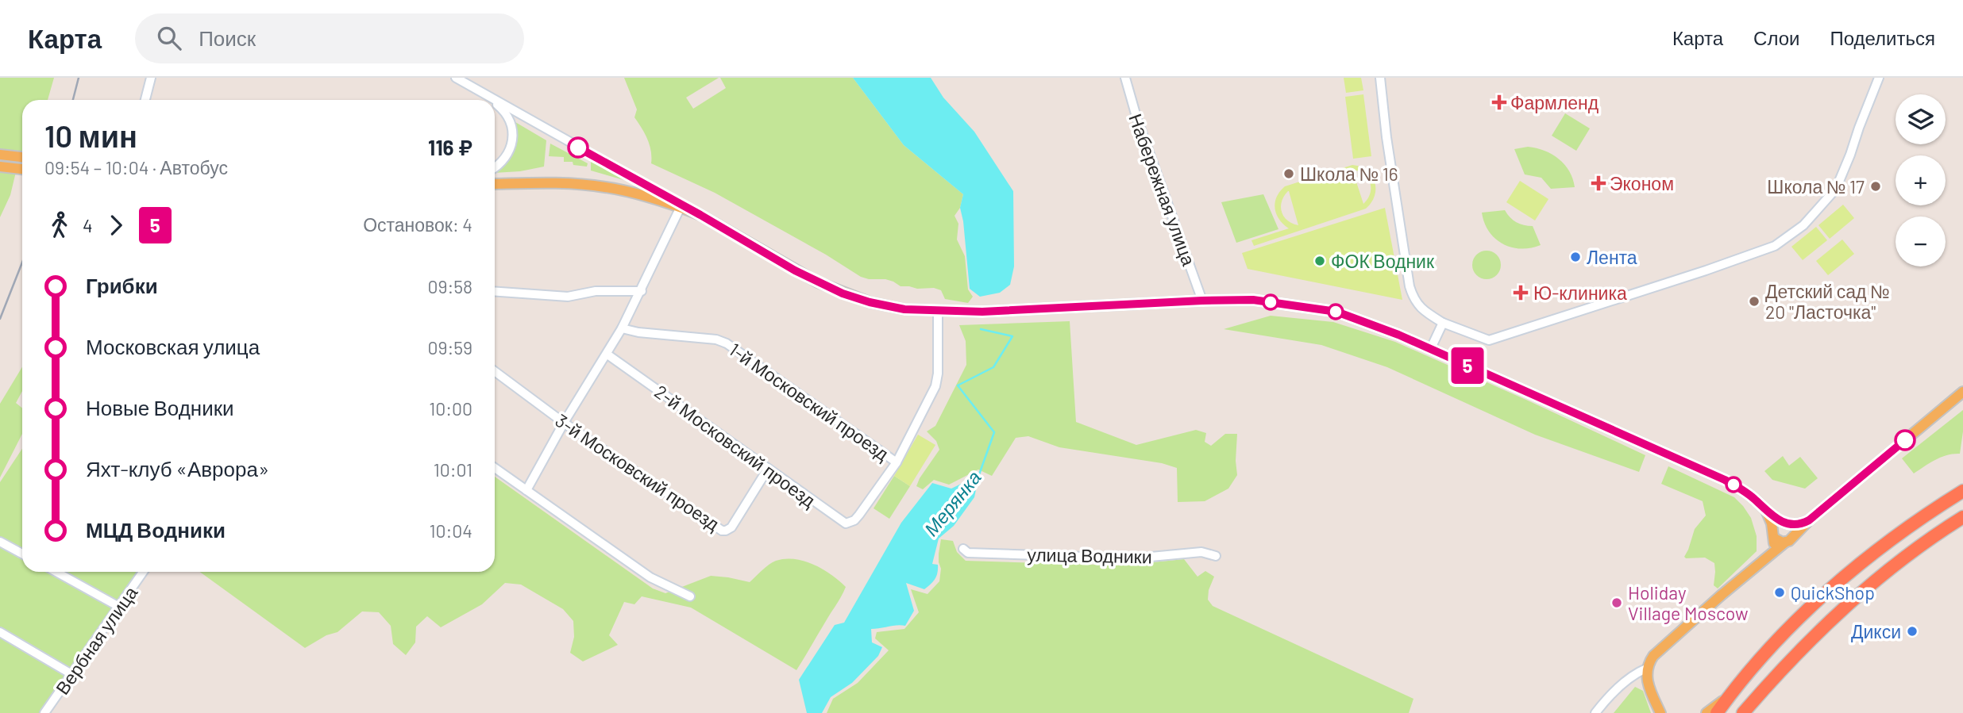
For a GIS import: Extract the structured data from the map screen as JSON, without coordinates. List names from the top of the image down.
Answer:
{
  "streets": {
    "street": [
      "Набережная улица",
      "1-й Московский проезд",
      "2-й Московский проезд",
      "3-й Московский проезд",
      "улица Водники",
      "Вербная улица"
    ]
  },
  "crossings": [
    ["1-й Московский проезд", "2-й Московский проезд"],
    ["2-й Московский проезд", "3-й Московский проезд"]
  ],
  "water": ["Мерянка"],
  "places": {
    "health": ["Фармленд", "Эконом", "Ю-клиника"],
    "other": [
      "Школа № 16",
      "Школа № 17",
      "Лента",
      "ФОК Водник",
      "Детский сад № 20 \"Ласточка\"",
      "QuickShop",
      "Holiday Village Moscow",
      "Дикси"
    ]
  },
  "lines": ["bus line 5"],
  "page": {
    "header": "Карта",
    "search": "Поиск",
    "nav": ["Карта", "Слои", "Поделиться"],
    "on_map": "5",
    "map_buttons": ["+", "−"],
    "heading": ["10 мин", "09:54 – 10:04 · Автобус", "116 ₽"],
    "legs": ["4", "5", "Остановок: 4"],
    "list": [
      {
        "name": "Грибки",
        "value": "09:58"
      },
      {
        "name": "Московская улица",
        "value": "09:59"
      },
      {
        "name": "Новые Водники",
        "value": "10:00"
      },
      {
        "name": "Яхт-клуб «Аврора»",
        "value": "10:01"
      },
      {
        "name": "МЦД Водники",
        "value": "10:04"
      }
    ]
  }
}
